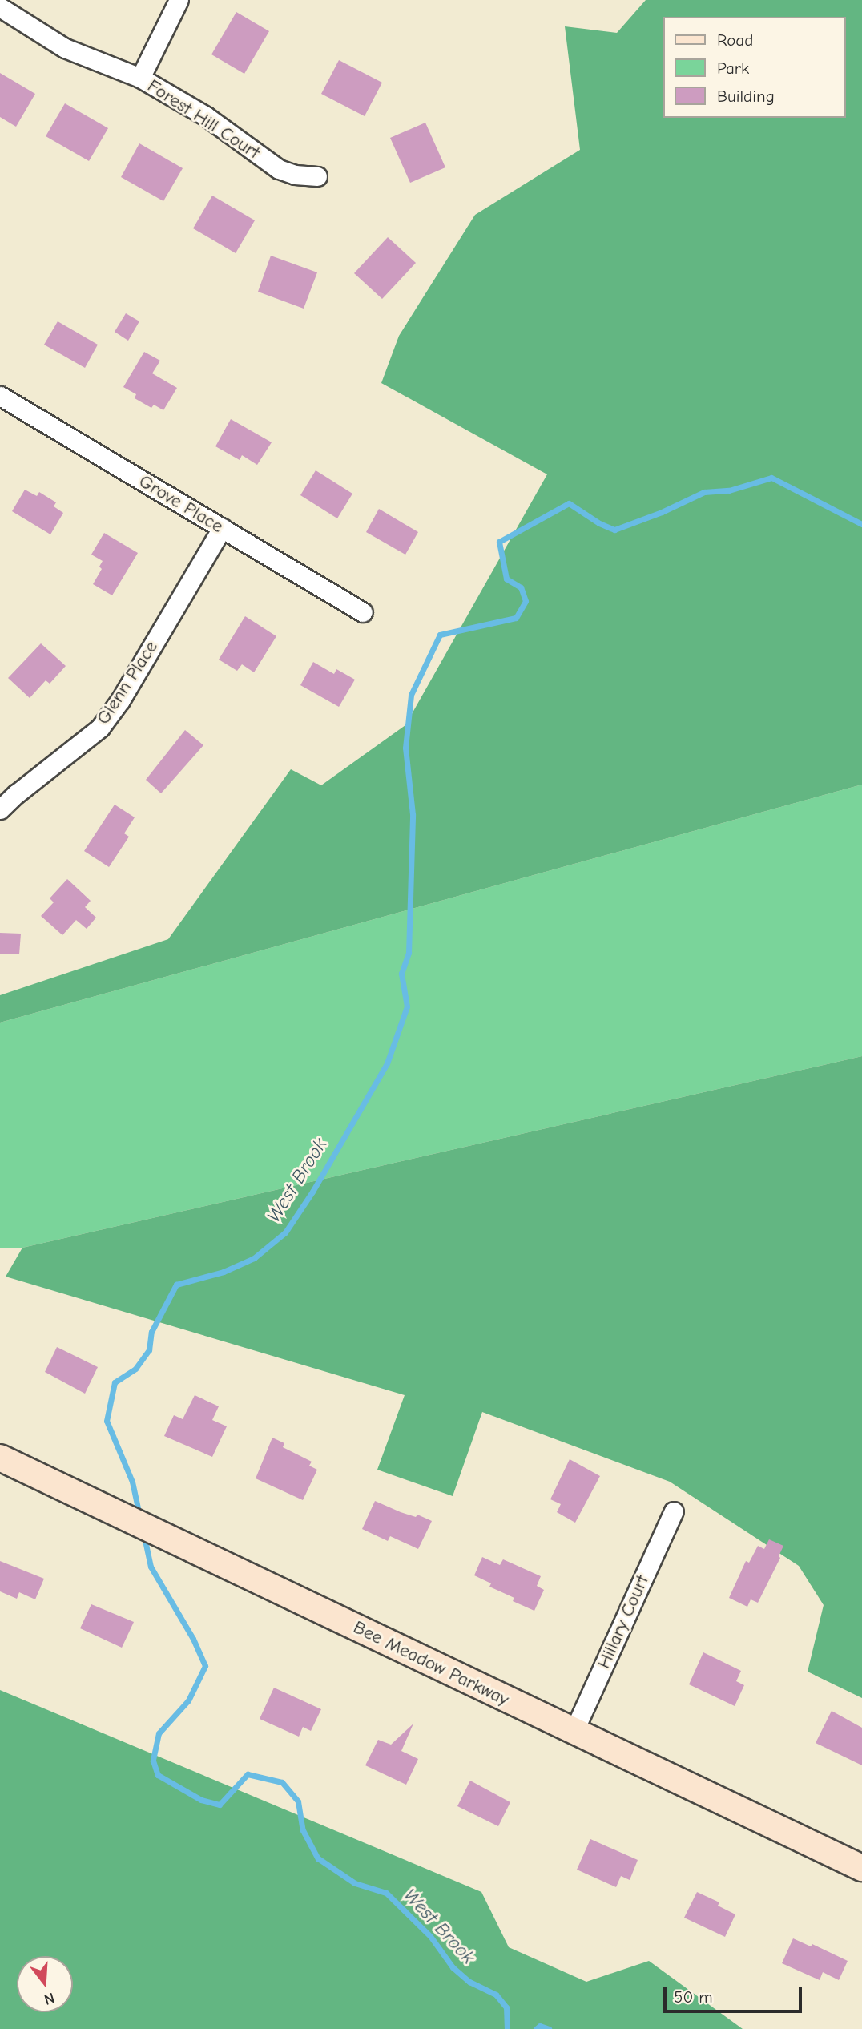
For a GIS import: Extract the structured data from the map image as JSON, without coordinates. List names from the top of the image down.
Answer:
{
  "streets": {
    "street": [
      "Forest Hill Court",
      "Grove Place",
      "Glenn Place",
      "Hillary Court",
      "Bee Meadow Parkway"
    ]
  },
  "crossings": [
    ["Grove Place", "Glenn Place"],
    ["Hillary Court", "Bee Meadow Parkway"]
  ],
  "water": ["West Brook"],
  "legend": ["Road", "Park", "Building"],
  "scale_bar": "50 m",
  "north": "bottom"
}
